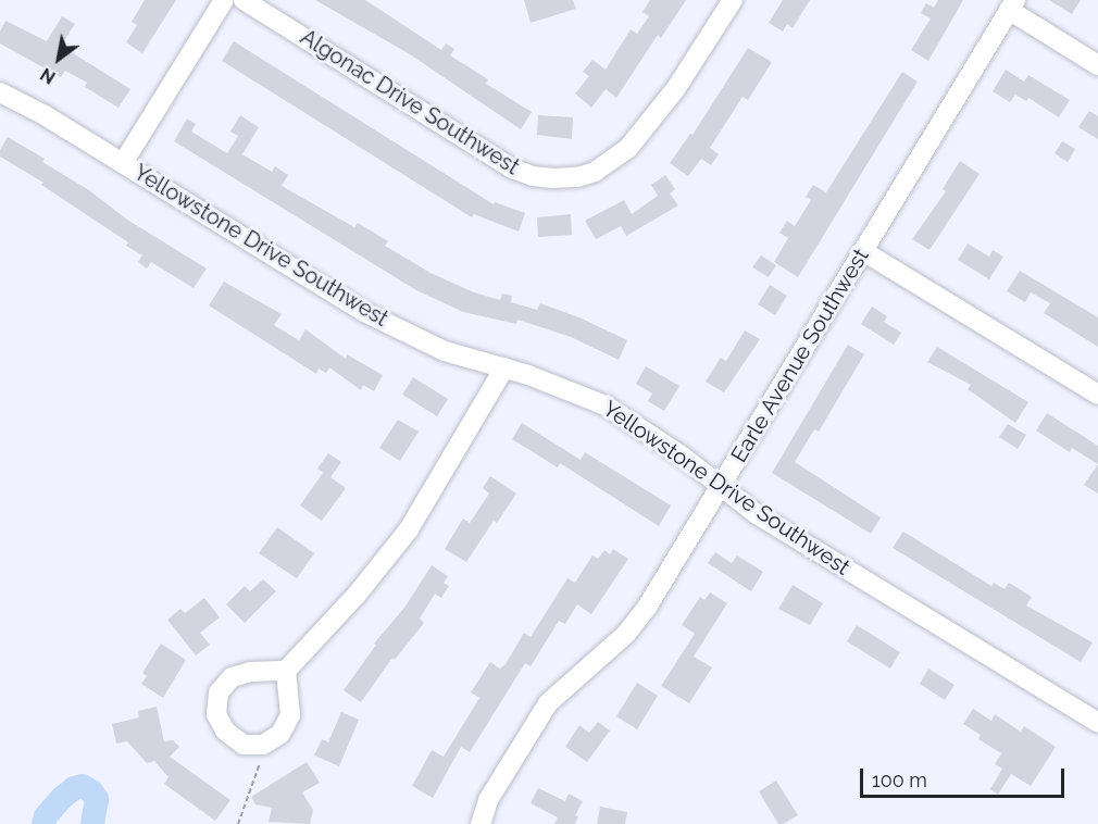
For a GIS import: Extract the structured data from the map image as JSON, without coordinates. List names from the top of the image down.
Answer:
{
  "streets": {
    "street": ["Algonac Drive Southwest", "Yellowstone Drive Southwest", "Earle Avenue Southwest"]
  },
  "crossings": [
    ["Yellowstone Drive Southwest", "Earle Avenue Southwest"]
  ],
  "scale_bar": "100 m",
  "north": "bottom left"
}
